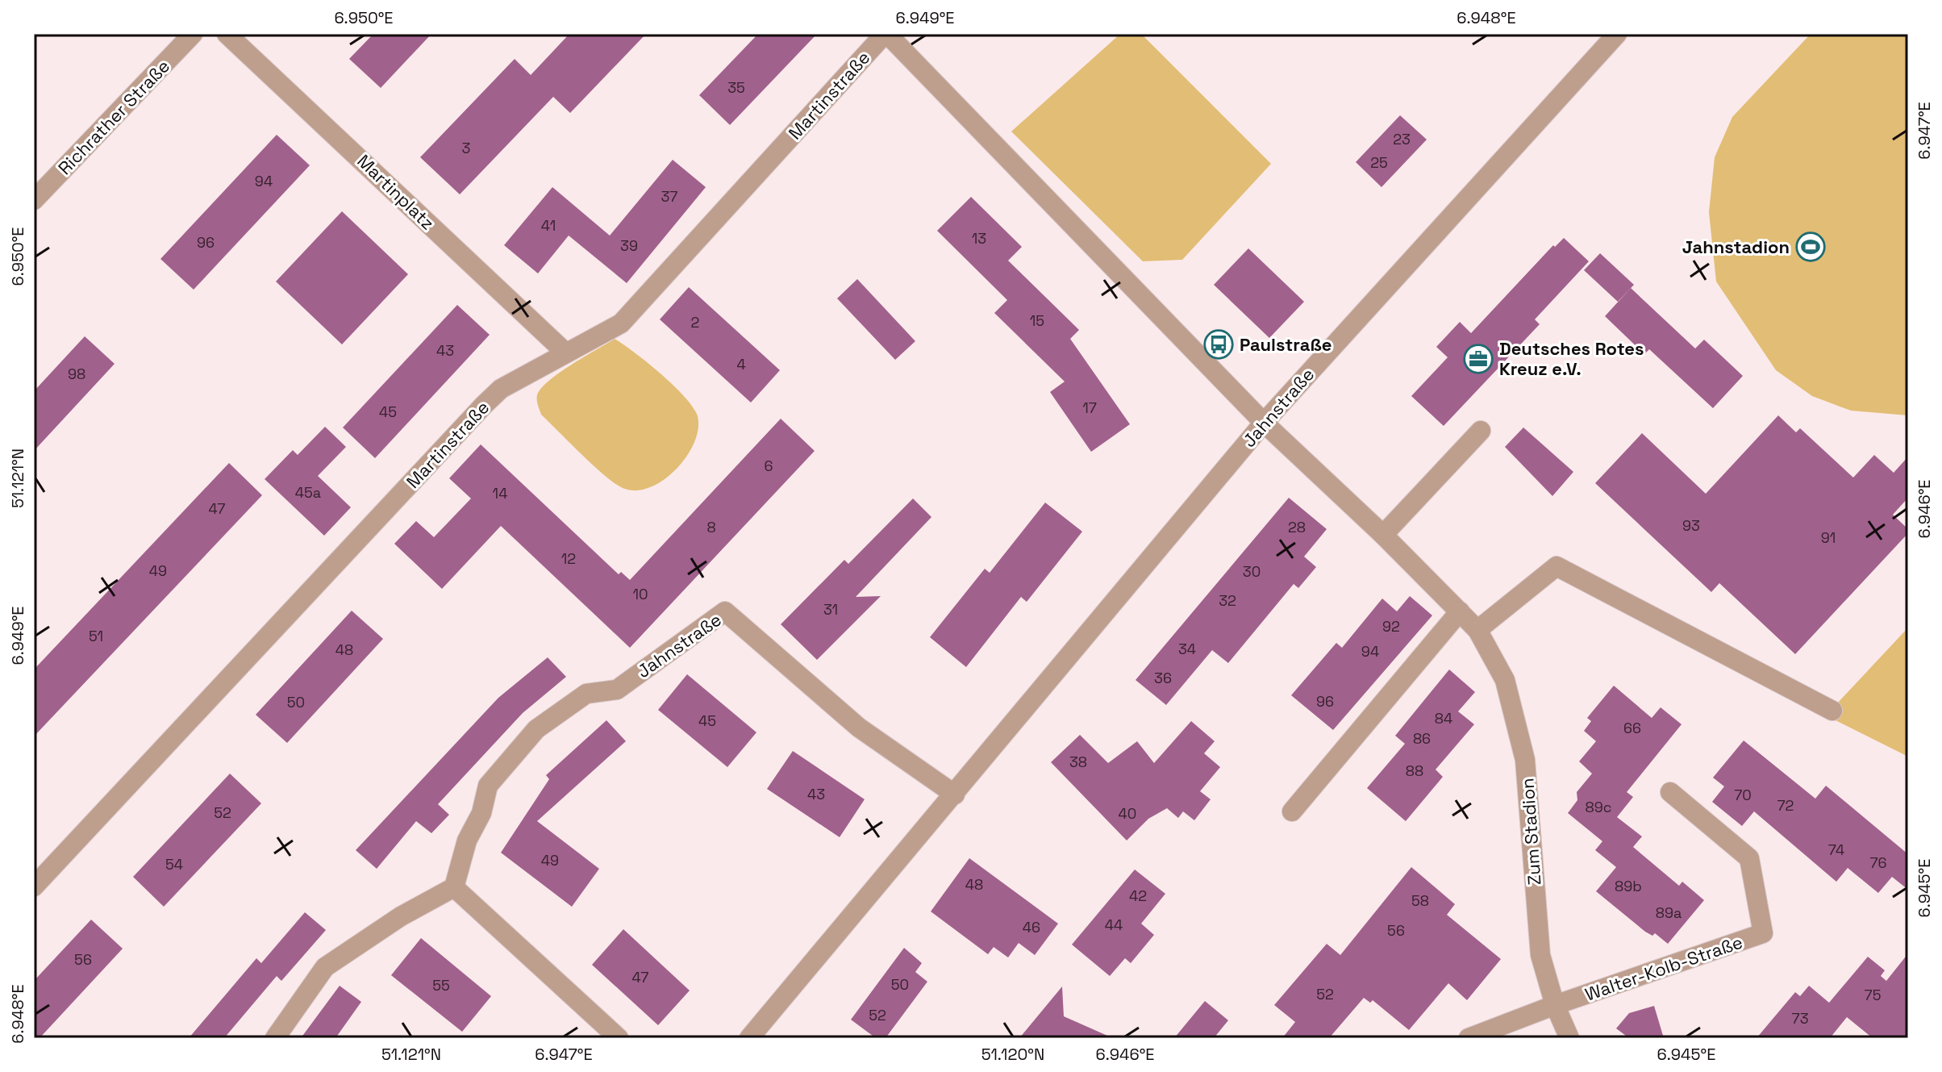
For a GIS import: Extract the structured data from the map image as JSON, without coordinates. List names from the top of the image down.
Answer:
{
  "streets": {
    "street": [
      "Martinstraße",
      "Richrather Straße",
      "Martinplatz",
      "Jahnstraße",
      "Zum Stadion",
      "Walter-Kolb-Straße"
    ]
  },
  "crossings": [
    ["Martinstraße", "Martinplatz"],
    ["Jahnstraße", "Zum Stadion"],
    ["Zum Stadion", "Walter-Kolb-Straße"]
  ],
  "places": {
    "sports": ["Jahnstadion"],
    "bus stop": ["Paulstraße"],
    "office": ["Deutsches Rotes Kreuz e.V."]
  },
  "house_numbers": [
    "35",
    "23",
    "3",
    "25",
    "94",
    "37",
    "41",
    "13",
    "96",
    "39",
    "15",
    "2",
    "43",
    "4",
    "98",
    "17",
    "45",
    "6",
    "45a",
    "14",
    "47",
    "93",
    "8",
    "28",
    "91",
    "12",
    "49",
    "30",
    "10",
    "32",
    "31",
    "92",
    "51",
    "34",
    "48",
    "94",
    "36",
    "96",
    "50",
    "84",
    "45",
    "66",
    "86",
    "38",
    "88",
    "43",
    "70",
    "72",
    "89c",
    "52",
    "40",
    "74",
    "49",
    "76",
    "54",
    "48",
    "89b",
    "42",
    "58",
    "89a",
    "44",
    "46",
    "56",
    "56",
    "47",
    "50",
    "55",
    "52",
    "75",
    "52",
    "73"
  ],
  "coordinates": [
    "6.950°E",
    "6.949°E",
    "6.948°E",
    "6.947°E",
    "51.121°N",
    "6.946°E",
    "6.945°E",
    "51.120°N"
  ]
}
